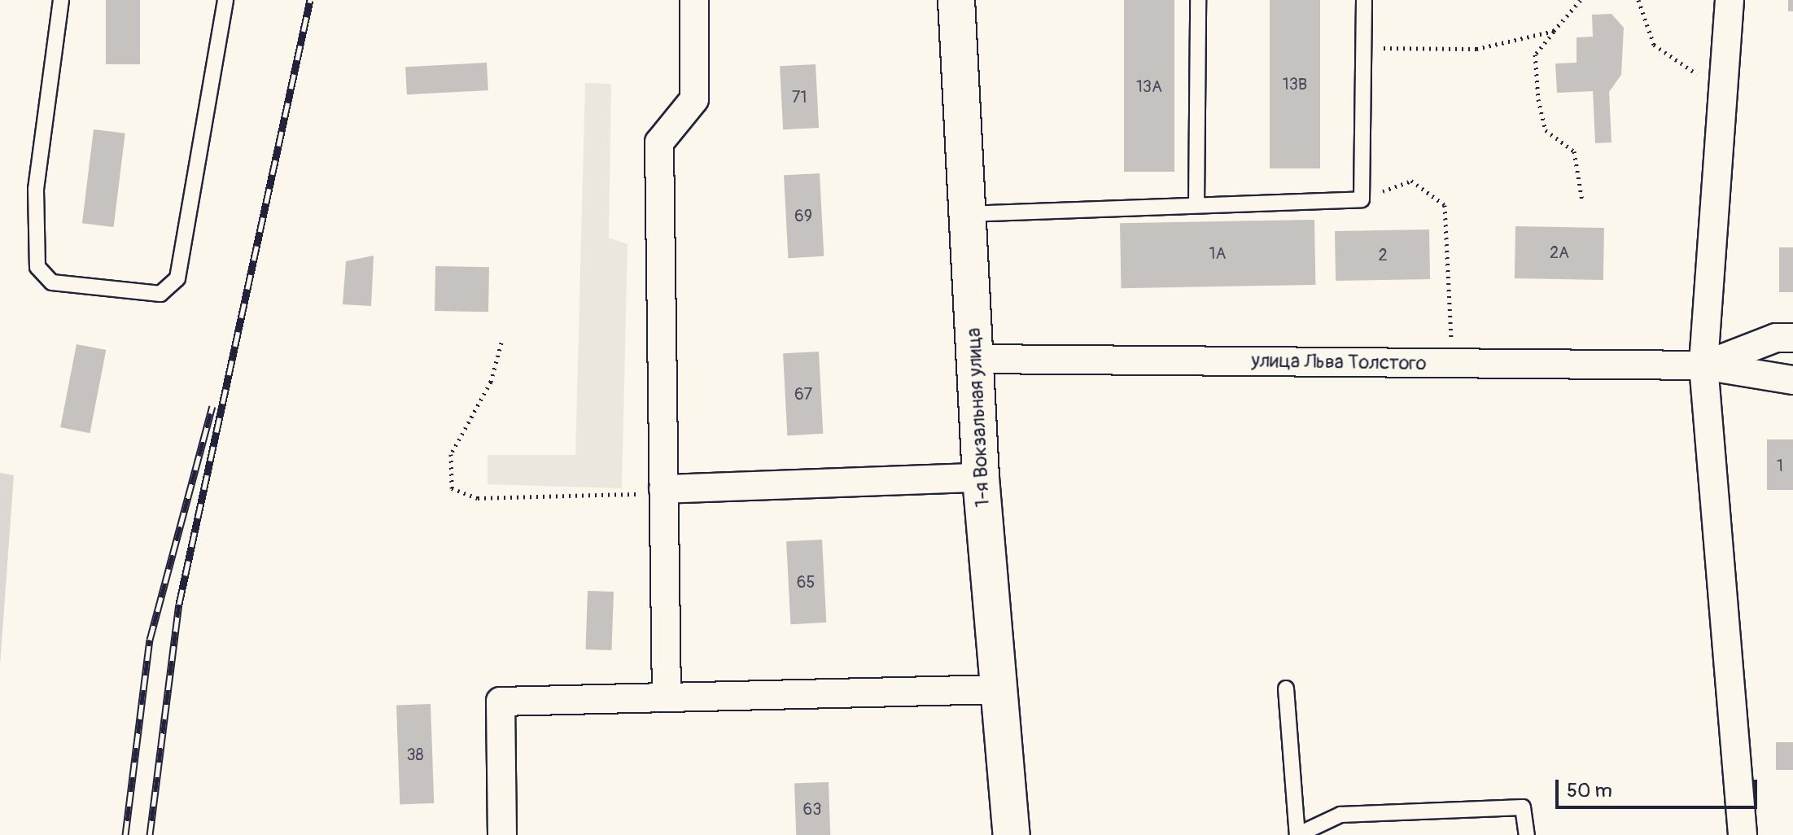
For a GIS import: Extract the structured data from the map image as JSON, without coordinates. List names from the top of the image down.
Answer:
{
  "streets": {
    "main road": ["1-я Вокзальная улица"],
    "street": ["улица Льва Толстого"]
  },
  "crossings": [
    ["улица Льва Толстого", "1-я Вокзальная улица"]
  ],
  "house_numbers": [
    "13В",
    "13А",
    "71",
    "69",
    "2А",
    "1А",
    "2",
    "67",
    "1",
    "65",
    "38",
    "63"
  ],
  "scale_bar": "50 m"
}
